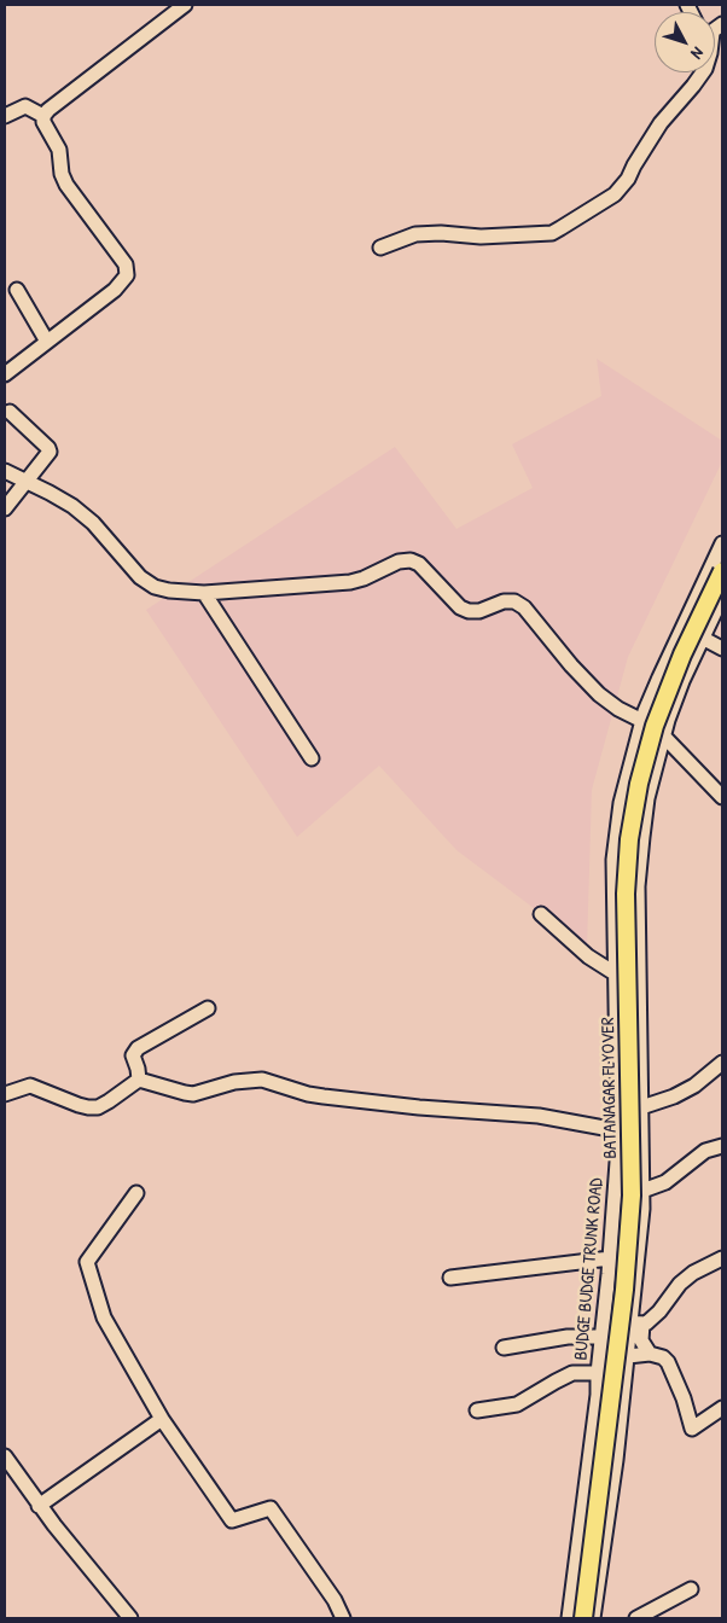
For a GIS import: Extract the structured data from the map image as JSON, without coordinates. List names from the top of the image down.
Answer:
{
  "streets": {
    "main road": ["BATANAGAR FLYOVER"],
    "street": ["BUDGE BUDGE TRUNK ROAD"]
  },
  "north": "bottom right"
}
